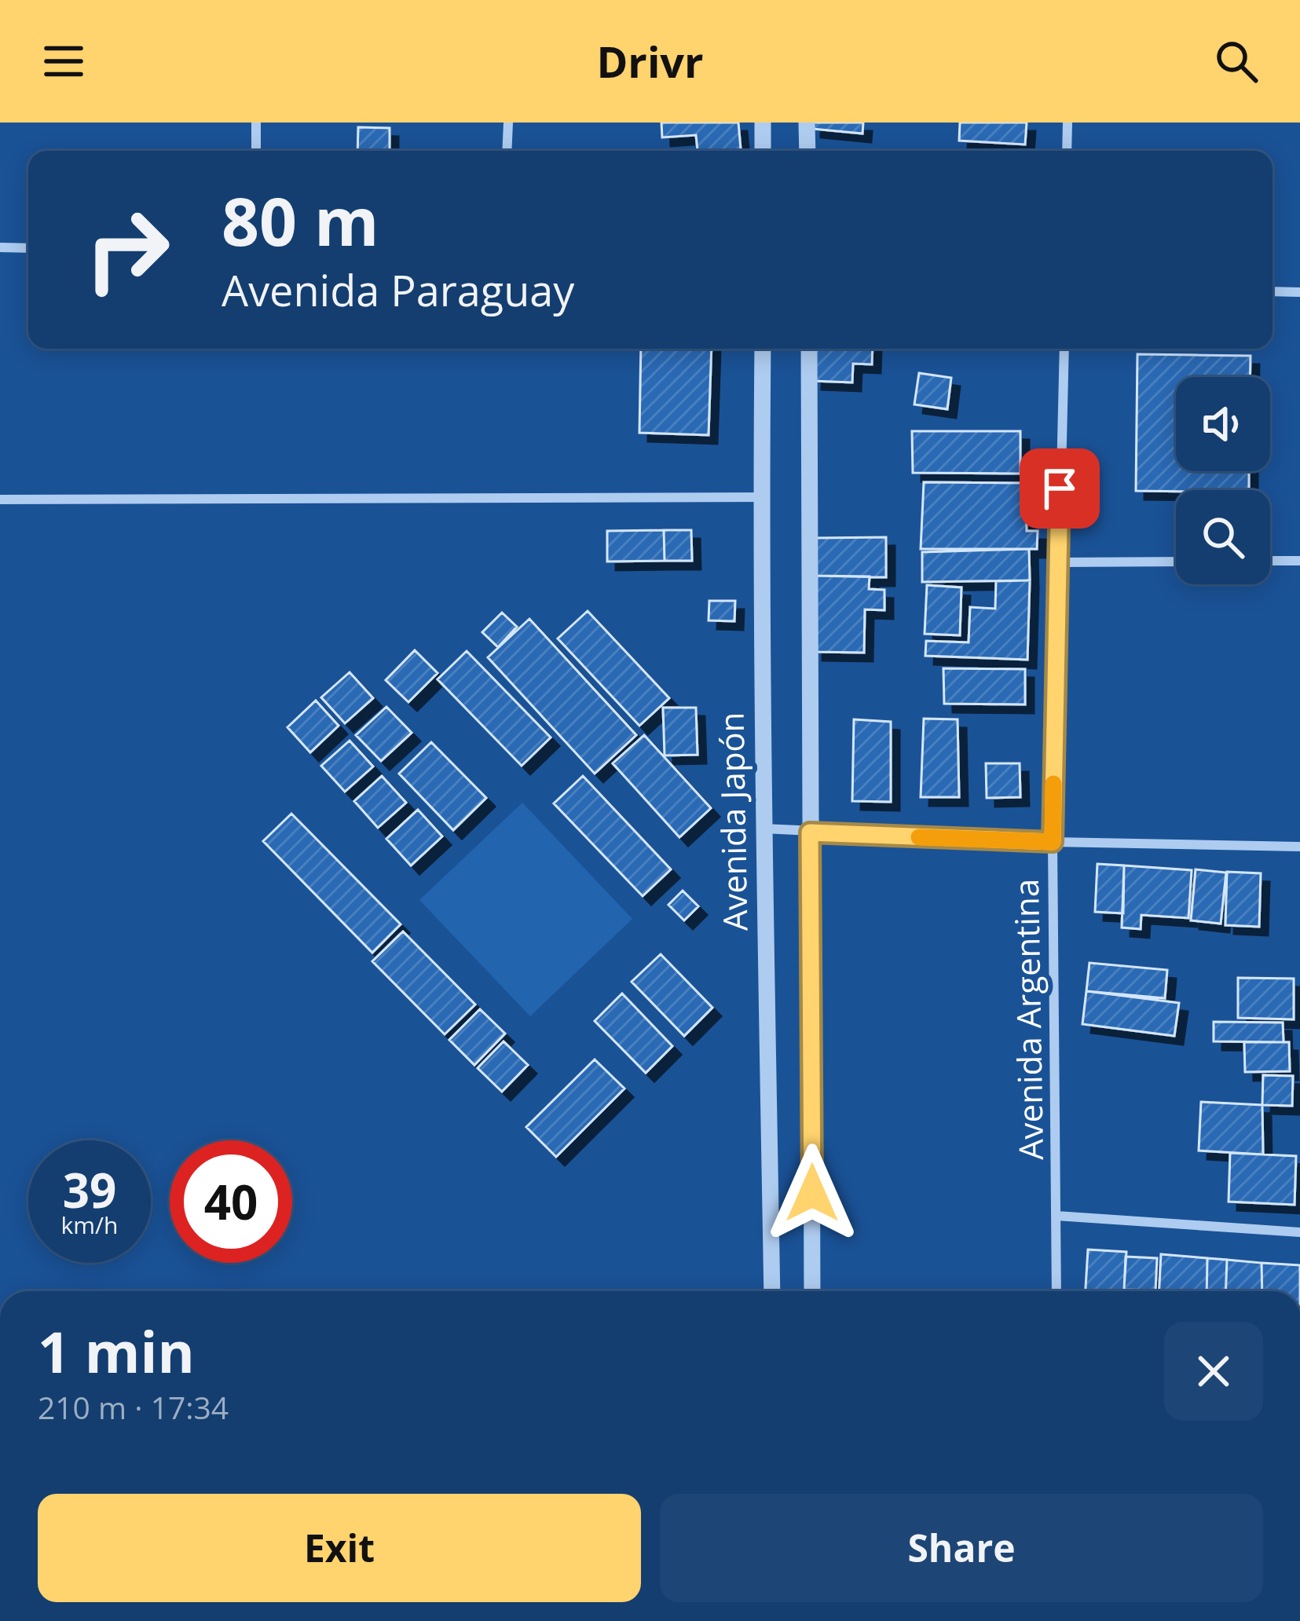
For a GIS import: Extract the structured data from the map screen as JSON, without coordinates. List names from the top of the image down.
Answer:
{
  "streets": {
    "street": ["Avenida Japón", "Avenida Argentina"]
  },
  "page": {
    "header": "Drivr",
    "turn": ["80 m", "Avenida Paraguay"],
    "speed": "39 km/h",
    "limit": "40",
    "heading": ["1 min", "210 m · 17:34"],
    "buttons": ["Exit", "Share"]
  }
}
